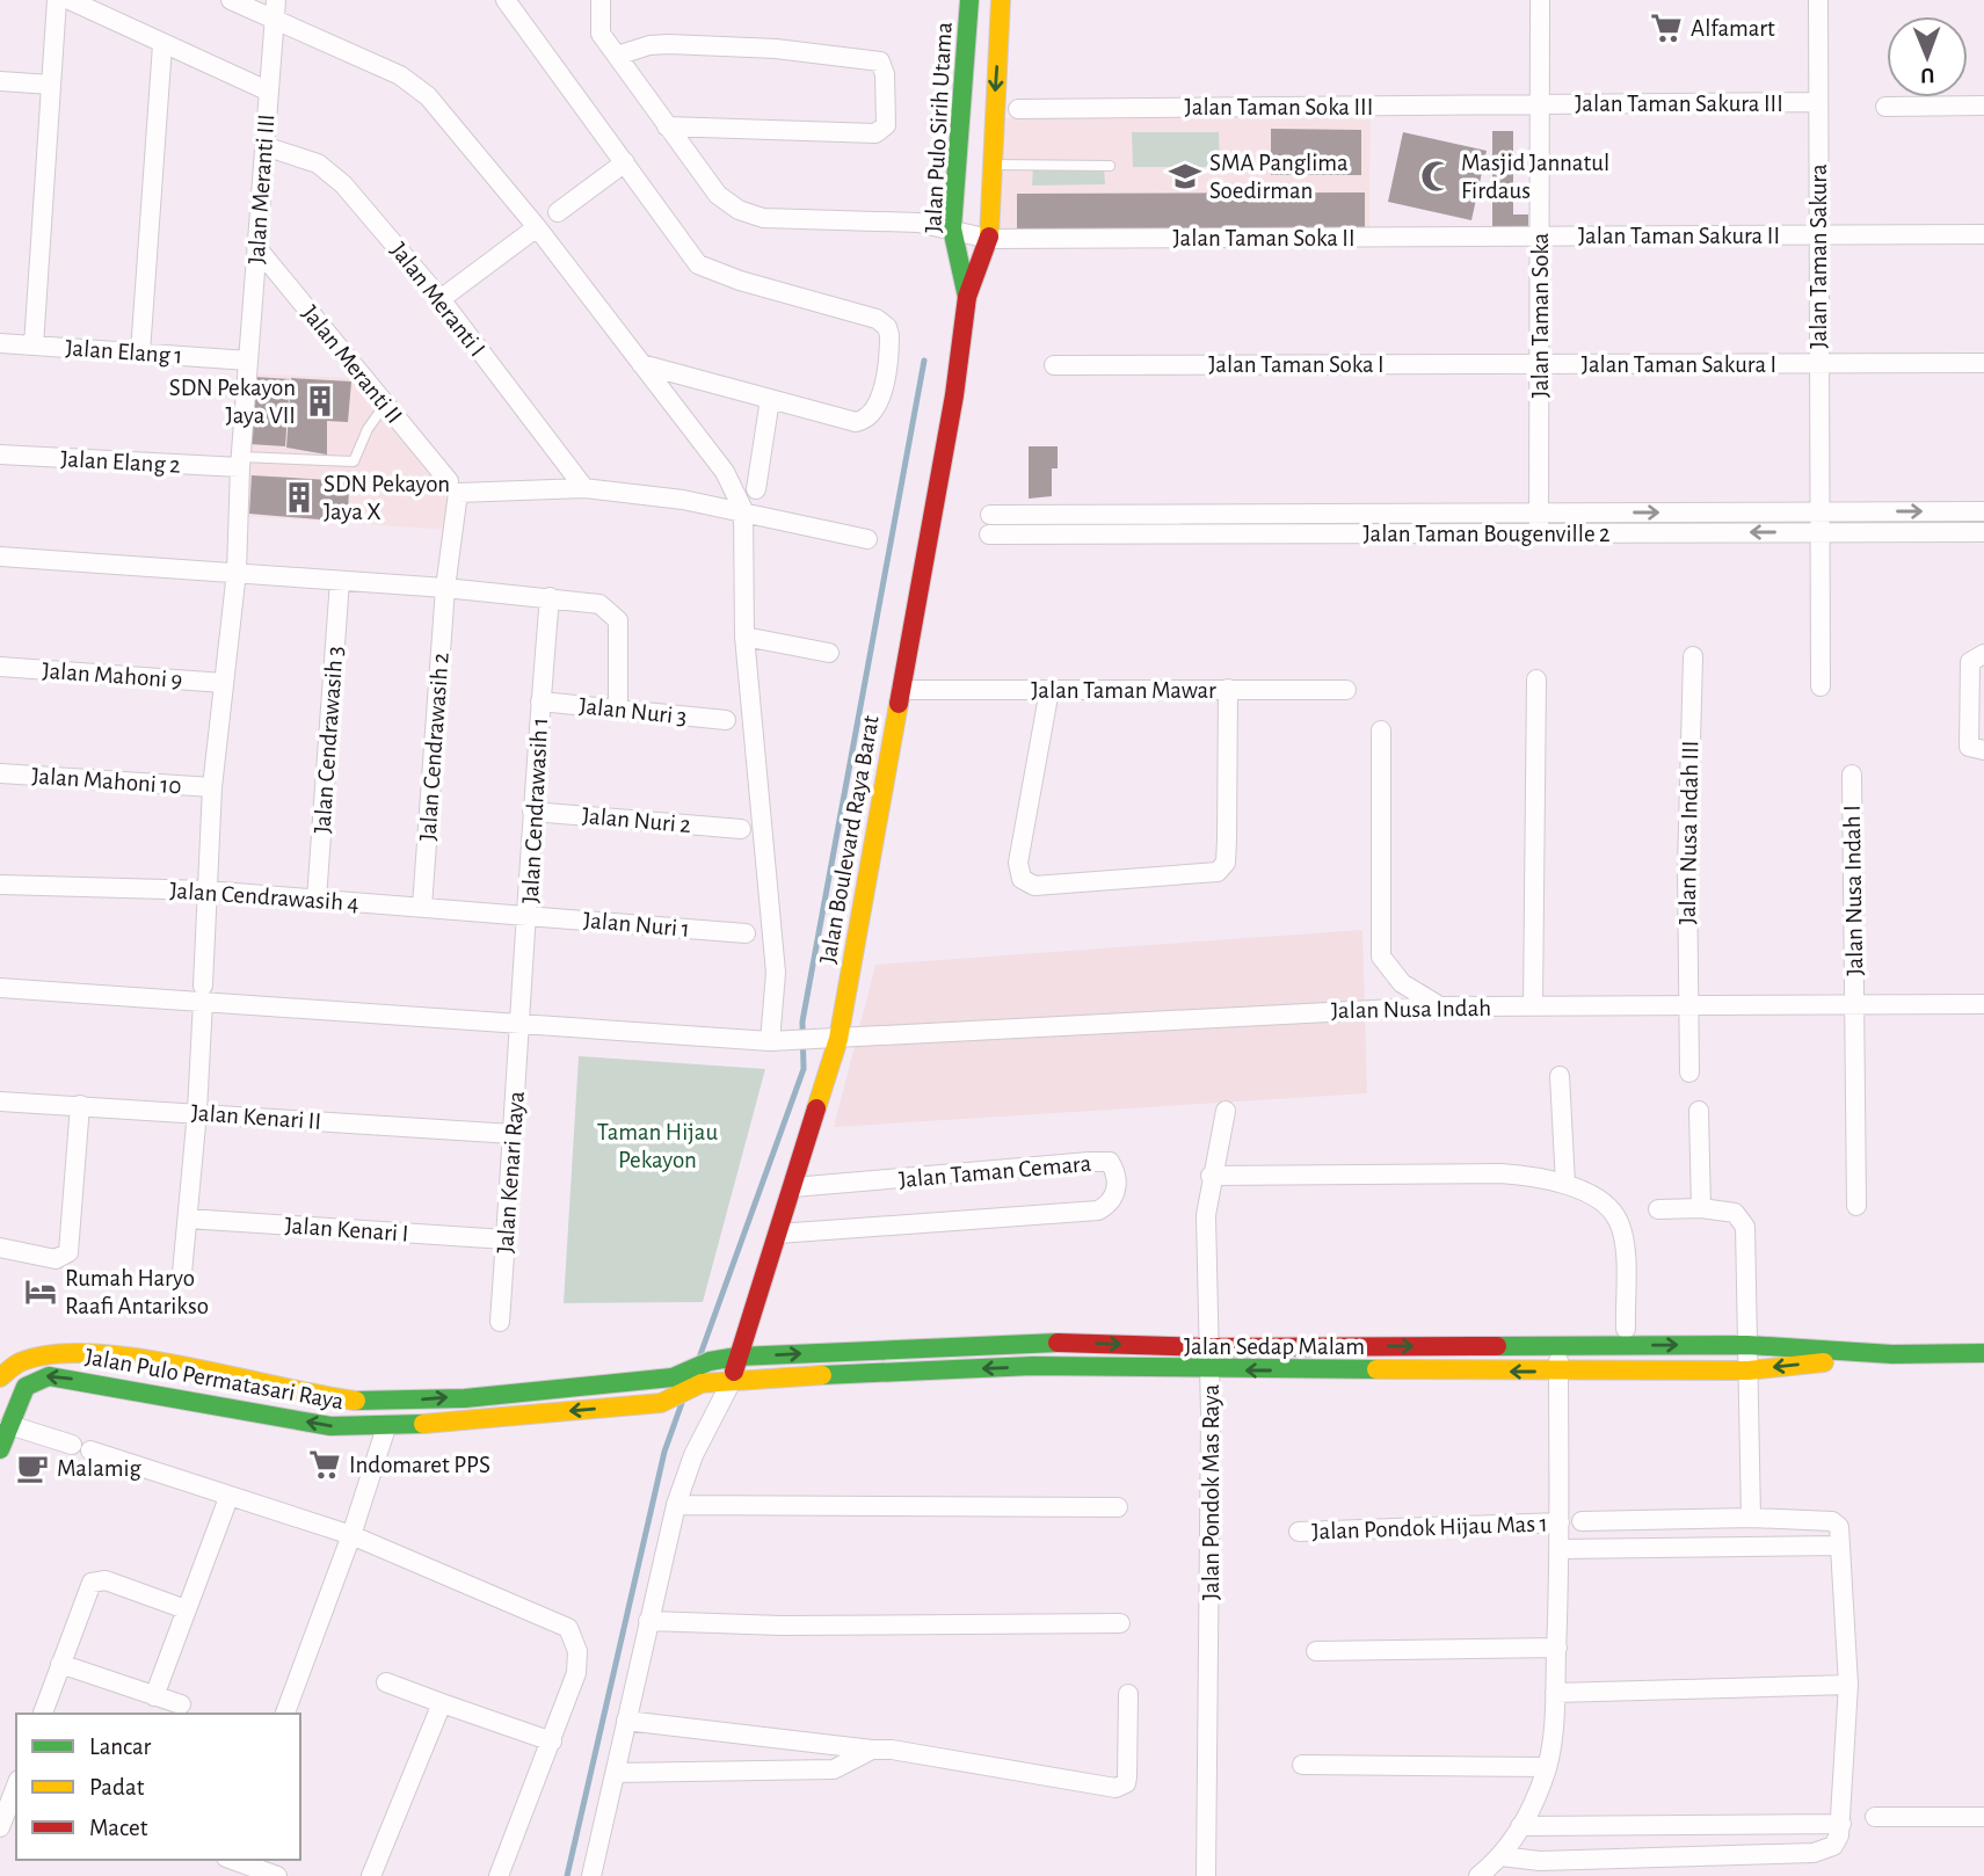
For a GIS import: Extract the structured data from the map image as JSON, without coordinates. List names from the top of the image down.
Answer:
{
  "streets": {
    "street": [
      "Jalan Taman Sakura III",
      "Jalan Taman Soka III",
      "Jalan Pulo Sirih Utama",
      "Jalan Meranti III",
      "Jalan Taman Sakura II",
      "Jalan Taman Soka II",
      "Jalan Taman Sakura",
      "Jalan Meranti I",
      "Jalan Taman Soka",
      "Jalan Elang 1",
      "Jalan Meranti II",
      "Jalan Taman Soka I",
      "Jalan Taman Sakura I",
      "Jalan Elang 2",
      "Jalan Taman Bougenville 2",
      "Jalan Mahoni 9",
      "Jalan Taman Mawar",
      "Jalan Nuri 3",
      "Jalan Cendrawasih 3",
      "Jalan Cendrawasih 2",
      "Jalan Mahoni 10",
      "Jalan Cendrawasih 1",
      "Jalan Nuri 2",
      "Jalan Nusa Indah III",
      "Jalan Boulevard Raya Barat",
      "Jalan Nusa Indah I",
      "Jalan Cendrawasih 4",
      "Jalan Nuri 1",
      "Jalan Nusa Indah",
      "Jalan Kenari II",
      "Jalan Taman Cemara",
      "Jalan Kenari Raya",
      "Jalan Kenari I",
      "Jalan Sedap Malam",
      "Jalan Pulo Permatasari Raya",
      "Jalan Pondok Mas Raya",
      "Jalan Pondok Hijau Mas 1"
    ]
  },
  "crossings": [
    ["Jalan Taman Sakura III", "Jalan Taman Soka III"],
    ["Jalan Taman Sakura III", "Jalan Taman Sakura"],
    ["Jalan Taman Sakura III", "Jalan Taman Soka"],
    ["Jalan Taman Soka III", "Jalan Taman Soka"],
    ["Jalan Pulo Sirih Utama", "Jalan Taman Soka II"],
    ["Jalan Pulo Sirih Utama", "Jalan Boulevard Raya Barat"],
    ["Jalan Meranti III", "Jalan Meranti I"],
    ["Jalan Meranti III", "Jalan Elang 1"],
    ["Jalan Meranti III", "Jalan Meranti II"],
    ["Jalan Meranti III", "Jalan Elang 2"],
    ["Jalan Meranti III", "Jalan Mahoni 9"],
    ["Jalan Meranti III", "Jalan Mahoni 10"],
    ["Jalan Meranti III", "Jalan Cendrawasih 4"],
    ["Jalan Meranti III", "Jalan Nusa Indah"],
    ["Jalan Meranti III", "Jalan Kenari II"],
    ["Jalan Meranti III", "Jalan Kenari I"],
    ["Jalan Taman Sakura II", "Jalan Taman Soka II"],
    ["Jalan Taman Sakura II", "Jalan Taman Sakura"],
    ["Jalan Taman Sakura II", "Jalan Taman Soka"],
    ["Jalan Taman Soka II", "Jalan Taman Soka"],
    ["Jalan Taman Sakura", "Jalan Taman Sakura I"],
    ["Jalan Taman Sakura", "Jalan Taman Bougenville 2"],
    ["Jalan Meranti I", "Jalan Cendrawasih 2"],
    ["Jalan Taman Soka", "Jalan Taman Soka I"],
    ["Jalan Taman Soka", "Jalan Taman Sakura I"],
    ["Jalan Taman Soka", "Jalan Taman Bougenville 2"],
    ["Jalan Taman Soka I", "Jalan Taman Sakura I"],
    ["Jalan Taman Mawar", "Jalan Boulevard Raya Barat"],
    ["Jalan Nuri 3", "Jalan Cendrawasih 1"],
    ["Jalan Cendrawasih 3", "Jalan Cendrawasih 4"],
    ["Jalan Cendrawasih 2", "Jalan Cendrawasih 4"],
    ["Jalan Cendrawasih 1", "Jalan Nuri 2"],
    ["Jalan Cendrawasih 1", "Jalan Cendrawasih 4"],
    ["Jalan Cendrawasih 1", "Jalan Nuri 1"],
    ["Jalan Cendrawasih 1", "Jalan Nusa Indah"],
    ["Jalan Cendrawasih 1", "Jalan Kenari Raya"],
    ["Jalan Nusa Indah III", "Jalan Nusa Indah"],
    ["Jalan Boulevard Raya Barat", "Jalan Nusa Indah"],
    ["Jalan Boulevard Raya Barat", "Jalan Taman Cemara"],
    ["Jalan Boulevard Raya Barat", "Jalan Sedap Malam"],
    ["Jalan Nusa Indah I", "Jalan Nusa Indah"],
    ["Jalan Cendrawasih 4", "Jalan Nuri 1"],
    ["Jalan Nusa Indah", "Jalan Kenari Raya"],
    ["Jalan Kenari II", "Jalan Kenari Raya"],
    ["Jalan Kenari Raya", "Jalan Kenari I"],
    ["Jalan Sedap Malam", "Jalan Pulo Permatasari Raya"],
    ["Jalan Sedap Malam", "Jalan Pondok Mas Raya"]
  ],
  "parks": ["Taman Hijau Pekayon"],
  "places": {
    "supermarket": ["Alfamart", "Indomaret PPS"],
    "school or university": ["SMA Panglima Soedirman"],
    "mosque": ["Masjid Jannatul Firdaus"],
    "building": ["SDN Pekayon Jaya VII", "SDN Pekayon Jaya X"],
    "hotel": ["Rumah Haryo Raafi Antarikso"],
    "cafe": ["Malamig"]
  },
  "legend": ["Lancar", "Padat", "Macet"],
  "north": "bottom"
}
